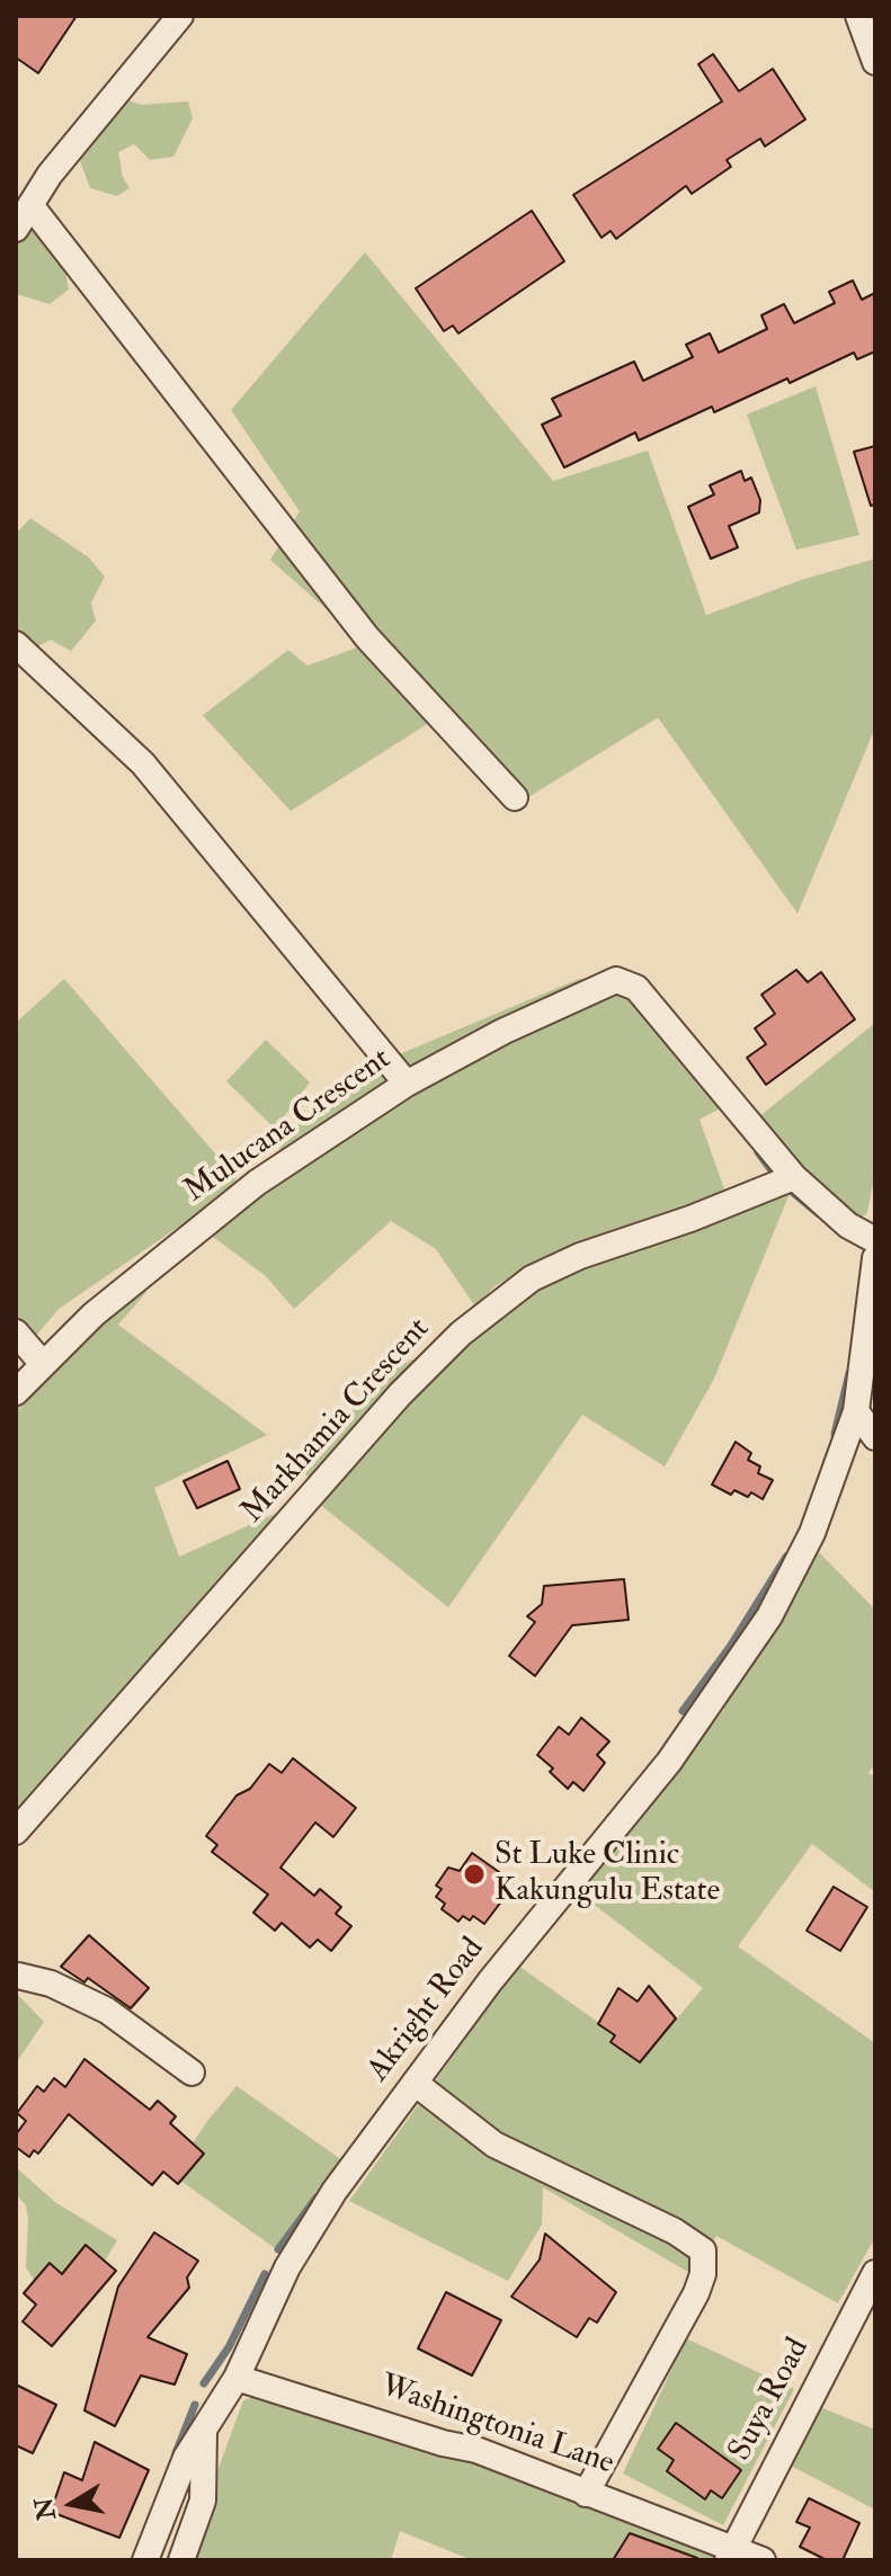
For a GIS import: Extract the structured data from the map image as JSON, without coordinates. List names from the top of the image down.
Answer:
{
  "streets": {
    "street": [
      "Mulucana Crescent",
      "Markhamia Crescent",
      "Akright Road",
      "Suya Road",
      "Washingtonia Lane"
    ]
  },
  "crossings": [
    ["Mulucana Crescent", "Markhamia Crescent"],
    ["Akright Road", "Washingtonia Lane"],
    ["Suya Road", "Washingtonia Lane"]
  ],
  "places": ["St Luke Clinic Kakungulu Estate"],
  "north": "left"
}
